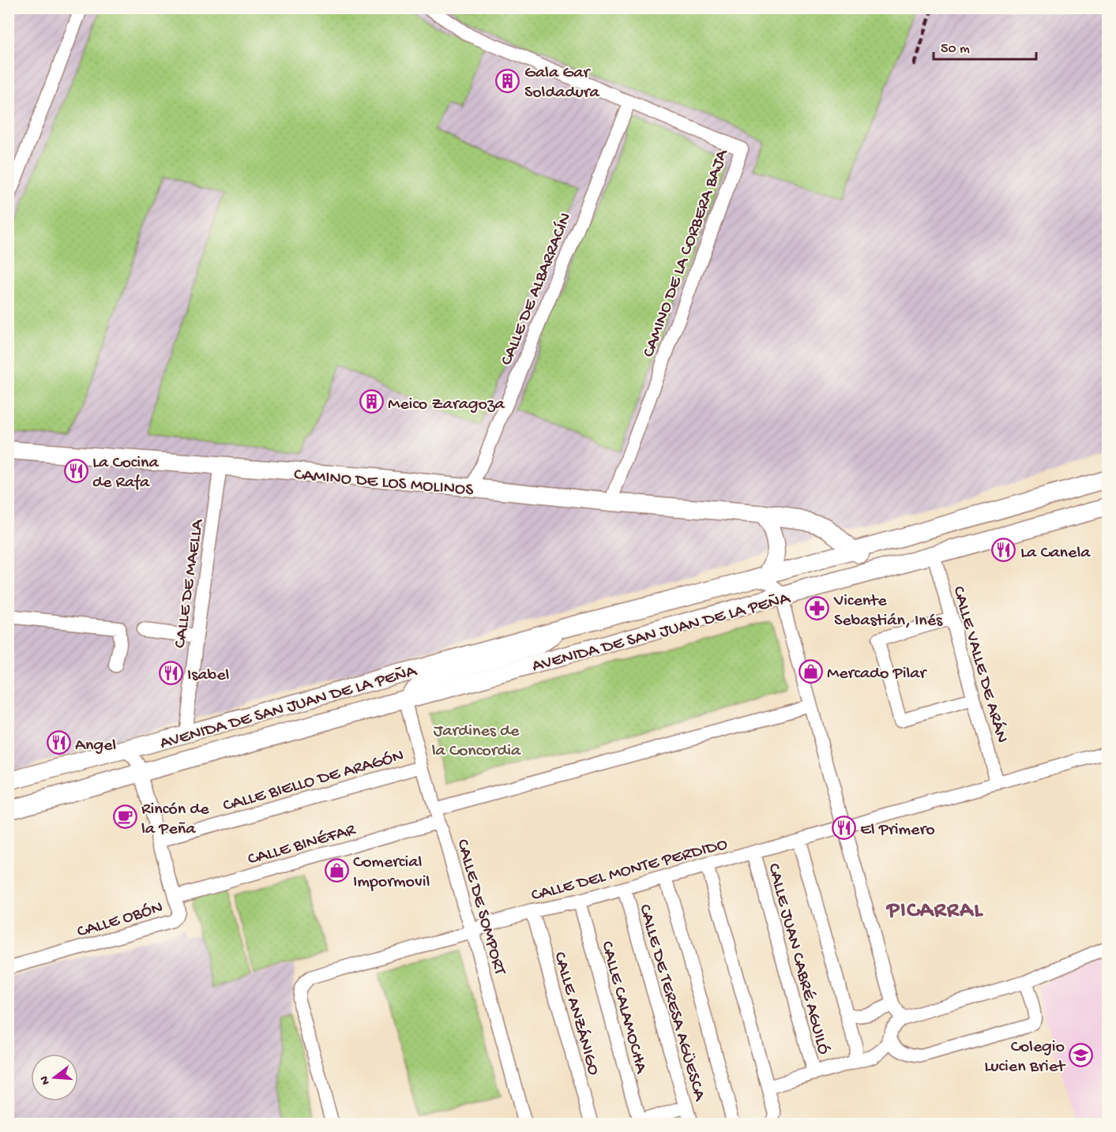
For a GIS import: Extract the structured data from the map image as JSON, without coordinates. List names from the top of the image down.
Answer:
{
  "streets": {
    "main road": ["CAMINO DE LOS MOLINOS", "AVENIDA DE SAN JUAN DE LA PEÑA"],
    "street": [
      "CAMINO DE LA CORBERA BAJA",
      "CALLE DE ALBARRACÍN",
      "CALLE DE MAELLA",
      "CALLE VALLE DE ARÁN",
      "CALLE BIELLO DE ARAGÓN",
      "CALLE BINÉFAR",
      "CALLE DEL MONTE PERDIDO",
      "CALLE DE SOMPORT",
      "CALLE OBÓN",
      "CALLE JUAN CABRÉ AGUILÓ",
      "CALLE DE TERESA AGÜESCA",
      "CALLE CALAMOCHA",
      "CALLE ANZÁNIGO"
    ]
  },
  "crossings": [
    ["CAMINO DE LA CORBERA BAJA", "CALLE DE ALBARRACÍN"],
    ["CAMINO DE LA CORBERA BAJA", "CAMINO DE LOS MOLINOS"],
    ["CALLE DE ALBARRACÍN", "CAMINO DE LOS MOLINOS"],
    ["CAMINO DE LOS MOLINOS", "CALLE DE MAELLA"],
    ["CAMINO DE LOS MOLINOS", "AVENIDA DE SAN JUAN DE LA PEÑA"],
    ["CALLE DE MAELLA", "AVENIDA DE SAN JUAN DE LA PEÑA"],
    ["AVENIDA DE SAN JUAN DE LA PEÑA", "CALLE VALLE DE ARÁN"],
    ["AVENIDA DE SAN JUAN DE LA PEÑA", "CALLE DE SOMPORT"],
    ["AVENIDA DE SAN JUAN DE LA PEÑA", "CALLE OBÓN"],
    ["CALLE VALLE DE ARÁN", "CALLE DEL MONTE PERDIDO"],
    ["CALLE BIELLO DE ARAGÓN", "CALLE DE SOMPORT"],
    ["CALLE BIELLO DE ARAGÓN", "CALLE OBÓN"],
    ["CALLE BINÉFAR", "CALLE DE SOMPORT"],
    ["CALLE BINÉFAR", "CALLE OBÓN"],
    ["CALLE DEL MONTE PERDIDO", "CALLE DE SOMPORT"],
    ["CALLE DEL MONTE PERDIDO", "CALLE JUAN CABRÉ AGUILÓ"],
    ["CALLE DEL MONTE PERDIDO", "CALLE DE TERESA AGÜESCA"],
    ["CALLE DEL MONTE PERDIDO", "CALLE CALAMOCHA"],
    ["CALLE DEL MONTE PERDIDO", "CALLE ANZÁNIGO"]
  ],
  "districts": ["PICARRAL"],
  "parks": ["Jardines de la Concordia"],
  "places": {
    "building": ["Gala Gar Soldadura", "Meico Zaragoza"],
    "restaurant": [
      "La Cocina de Rafa",
      "La Canela",
      "Isabel",
      "Angel",
      "El Primero"
    ],
    "pharmacy": ["Vicente Sebastián, Inés"],
    "shop": ["Mercado Pilar", "Comercial Impormovil"],
    "cafe": ["Rincón de la Peña"],
    "school or university": ["Colegio Lucien Briet"]
  },
  "scale_bar": "50 m",
  "north": "left"
}
